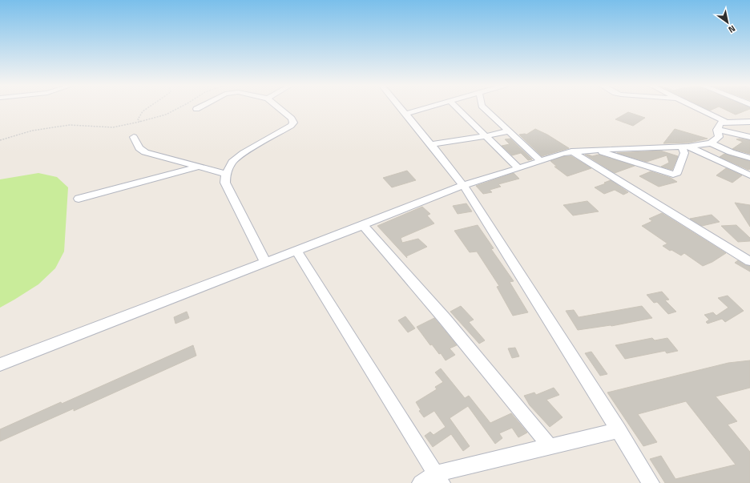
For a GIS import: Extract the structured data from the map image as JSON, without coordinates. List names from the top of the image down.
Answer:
{
  "north": "bottom right"
}
